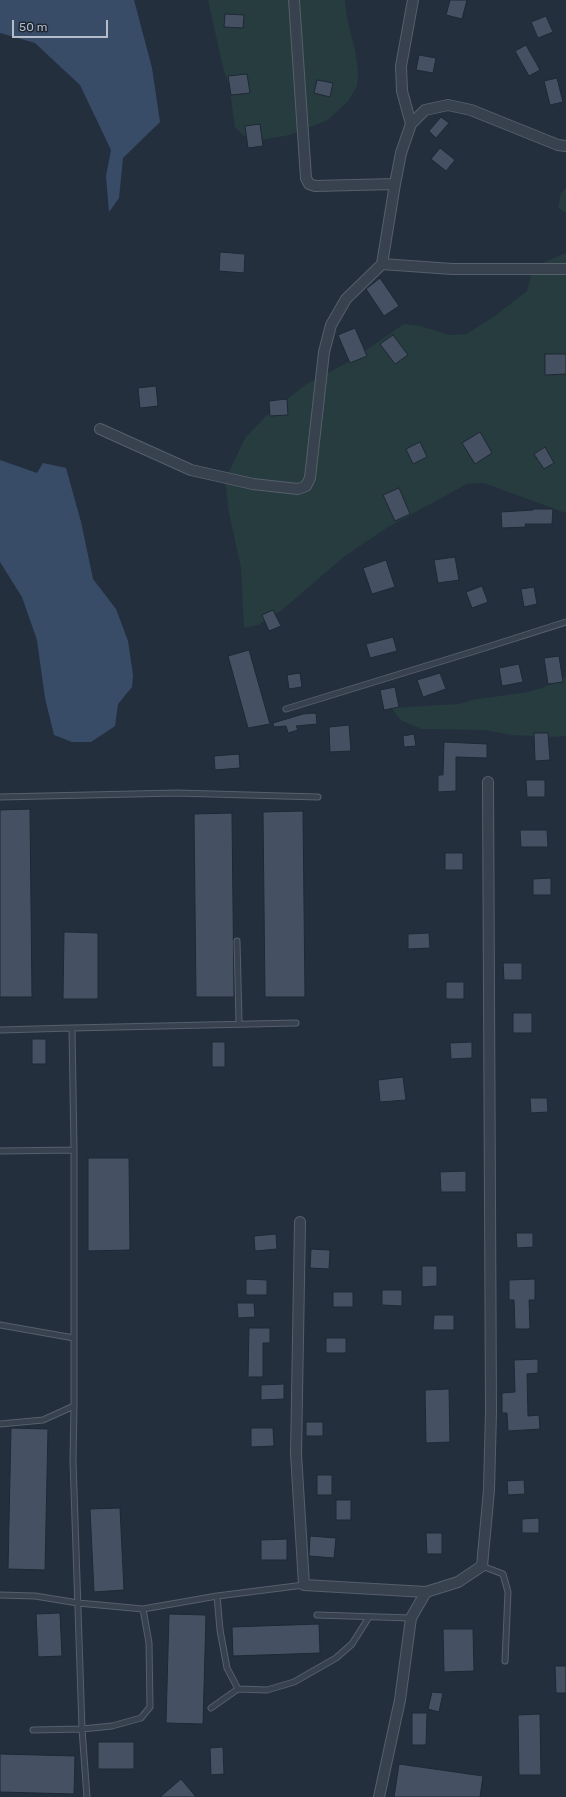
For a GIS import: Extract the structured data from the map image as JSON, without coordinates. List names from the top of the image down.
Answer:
{
  "scale_bar": "50 m"
}
